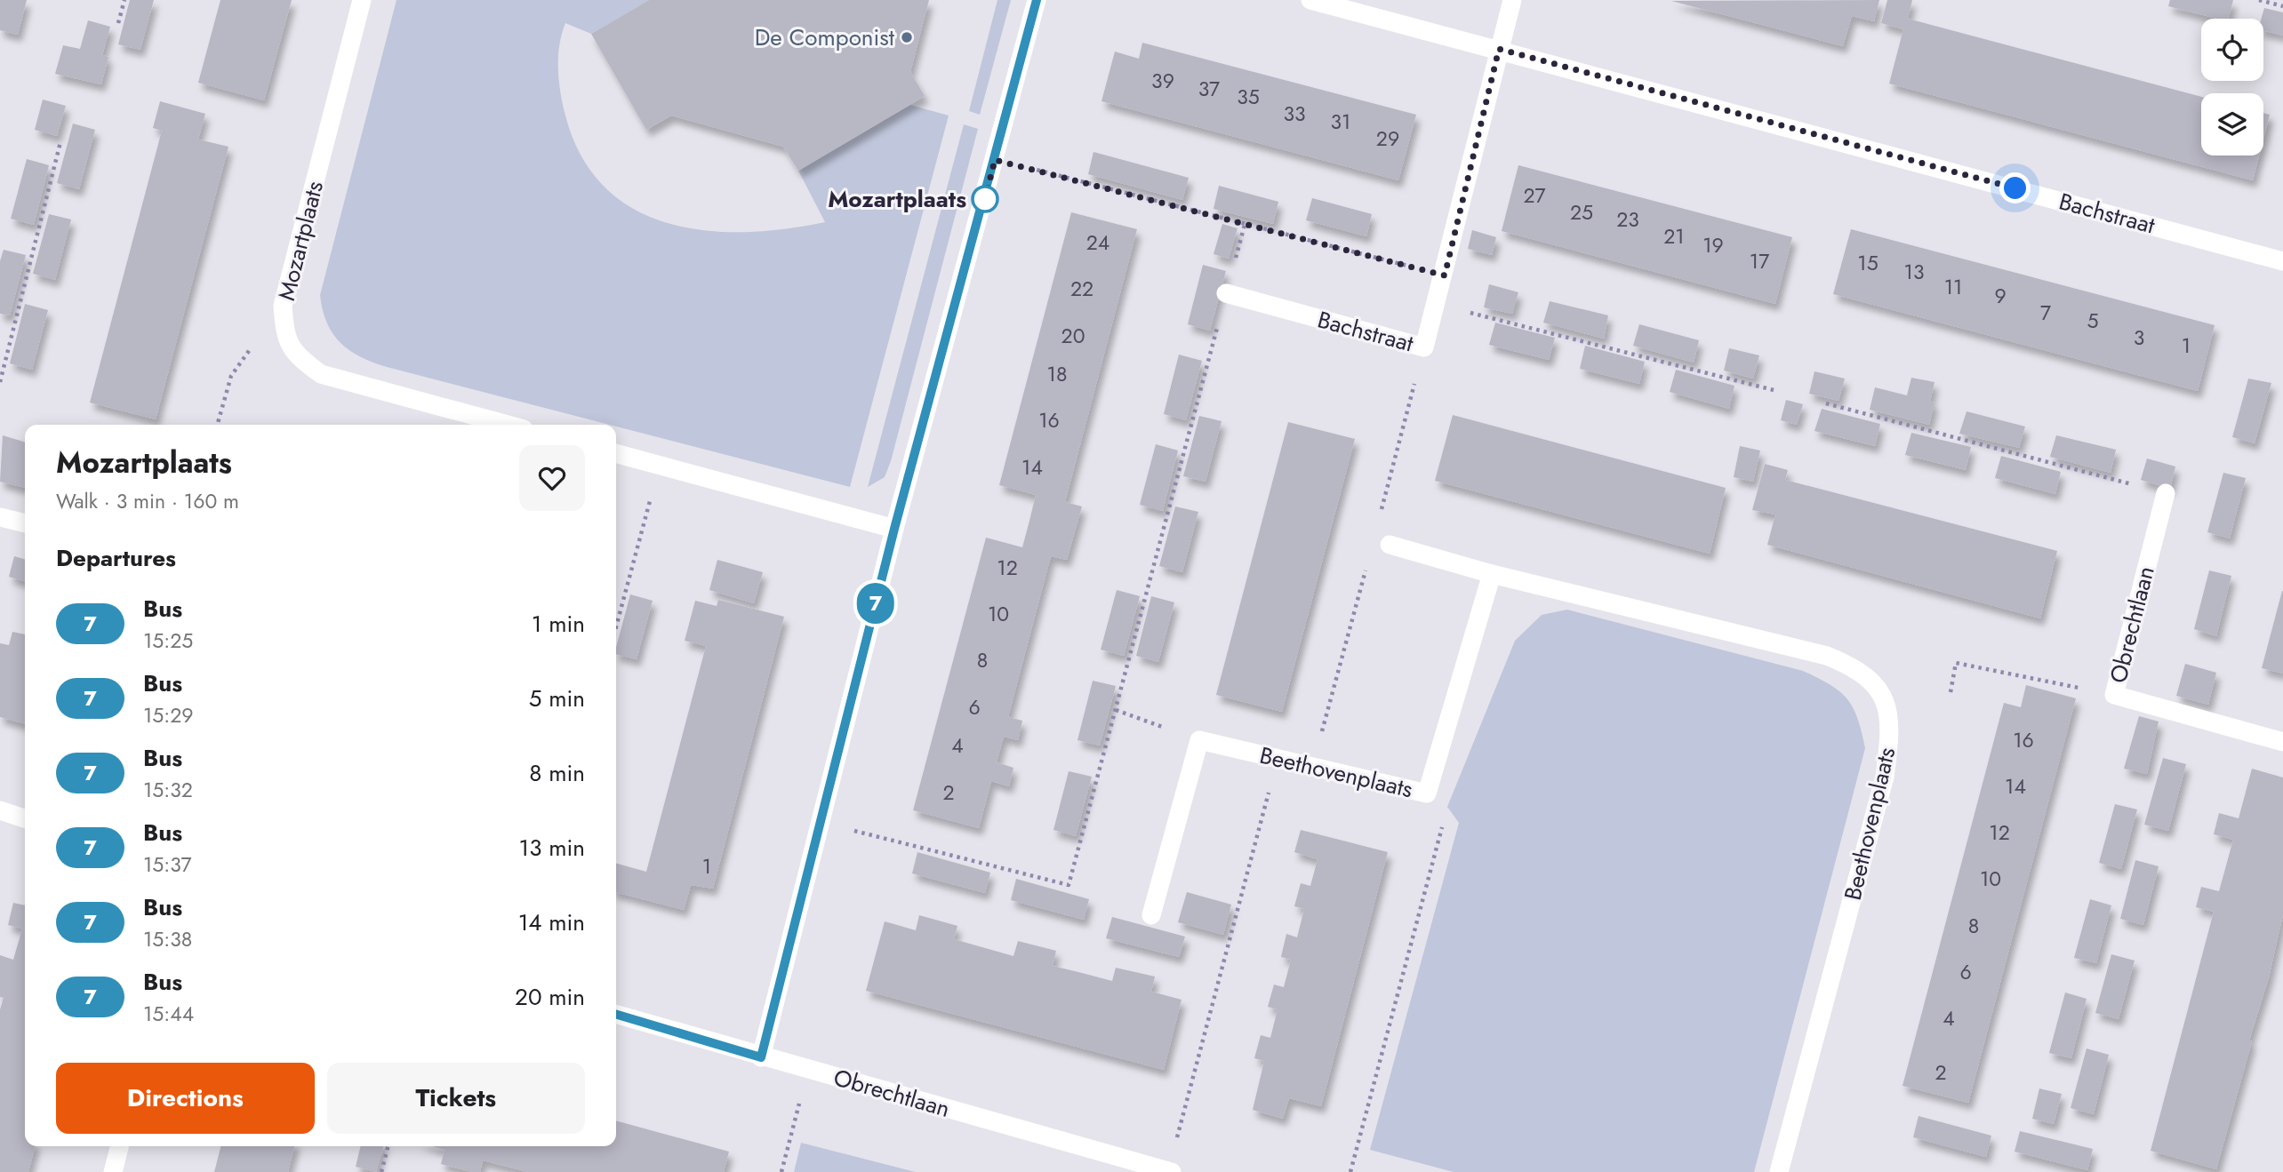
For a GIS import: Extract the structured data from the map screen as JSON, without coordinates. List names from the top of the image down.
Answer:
{
  "streets": {
    "street": [
      "Bachstraat",
      "Mozartplaats",
      "Obrechtlaan",
      "Beethovenplaats"
    ]
  },
  "places": ["De Componist", "Mozartplaats"],
  "lines": ["bus line 7"],
  "house_numbers": [
    "39",
    "37",
    "35",
    "33",
    "31",
    "29",
    "27",
    "25",
    "23",
    "21",
    "24",
    "19",
    "17",
    "15",
    "13",
    "11",
    "22",
    "9",
    "7",
    "5",
    "20",
    "3",
    "1",
    "18",
    "16",
    "14",
    "12",
    "10",
    "8",
    "6",
    "16",
    "4",
    "14",
    "2",
    "12",
    "1",
    "10",
    "8",
    "6",
    "4",
    "2"
  ],
  "page": {
    "on_map": "7",
    "heading": [
      ["Mozartplaats", "Walk · 3 min · 160 m"],
      "Departures"
    ],
    "list": [
      {
        "mark": "7",
        "name": "Bus",
        "note": "15:25",
        "value": "1 min"
      },
      {
        "mark": "7",
        "name": "Bus",
        "note": "15:29",
        "value": "5 min"
      },
      {
        "mark": "7",
        "name": "Bus",
        "note": "15:32",
        "value": "8 min"
      },
      {
        "mark": "7",
        "name": "Bus",
        "note": "15:37",
        "value": "13 min"
      },
      {
        "mark": "7",
        "name": "Bus",
        "note": "15:38",
        "value": "14 min"
      },
      {
        "mark": "7",
        "name": "Bus",
        "note": "15:44",
        "value": "20 min"
      }
    ],
    "buttons": ["Directions", "Tickets"]
  }
}
